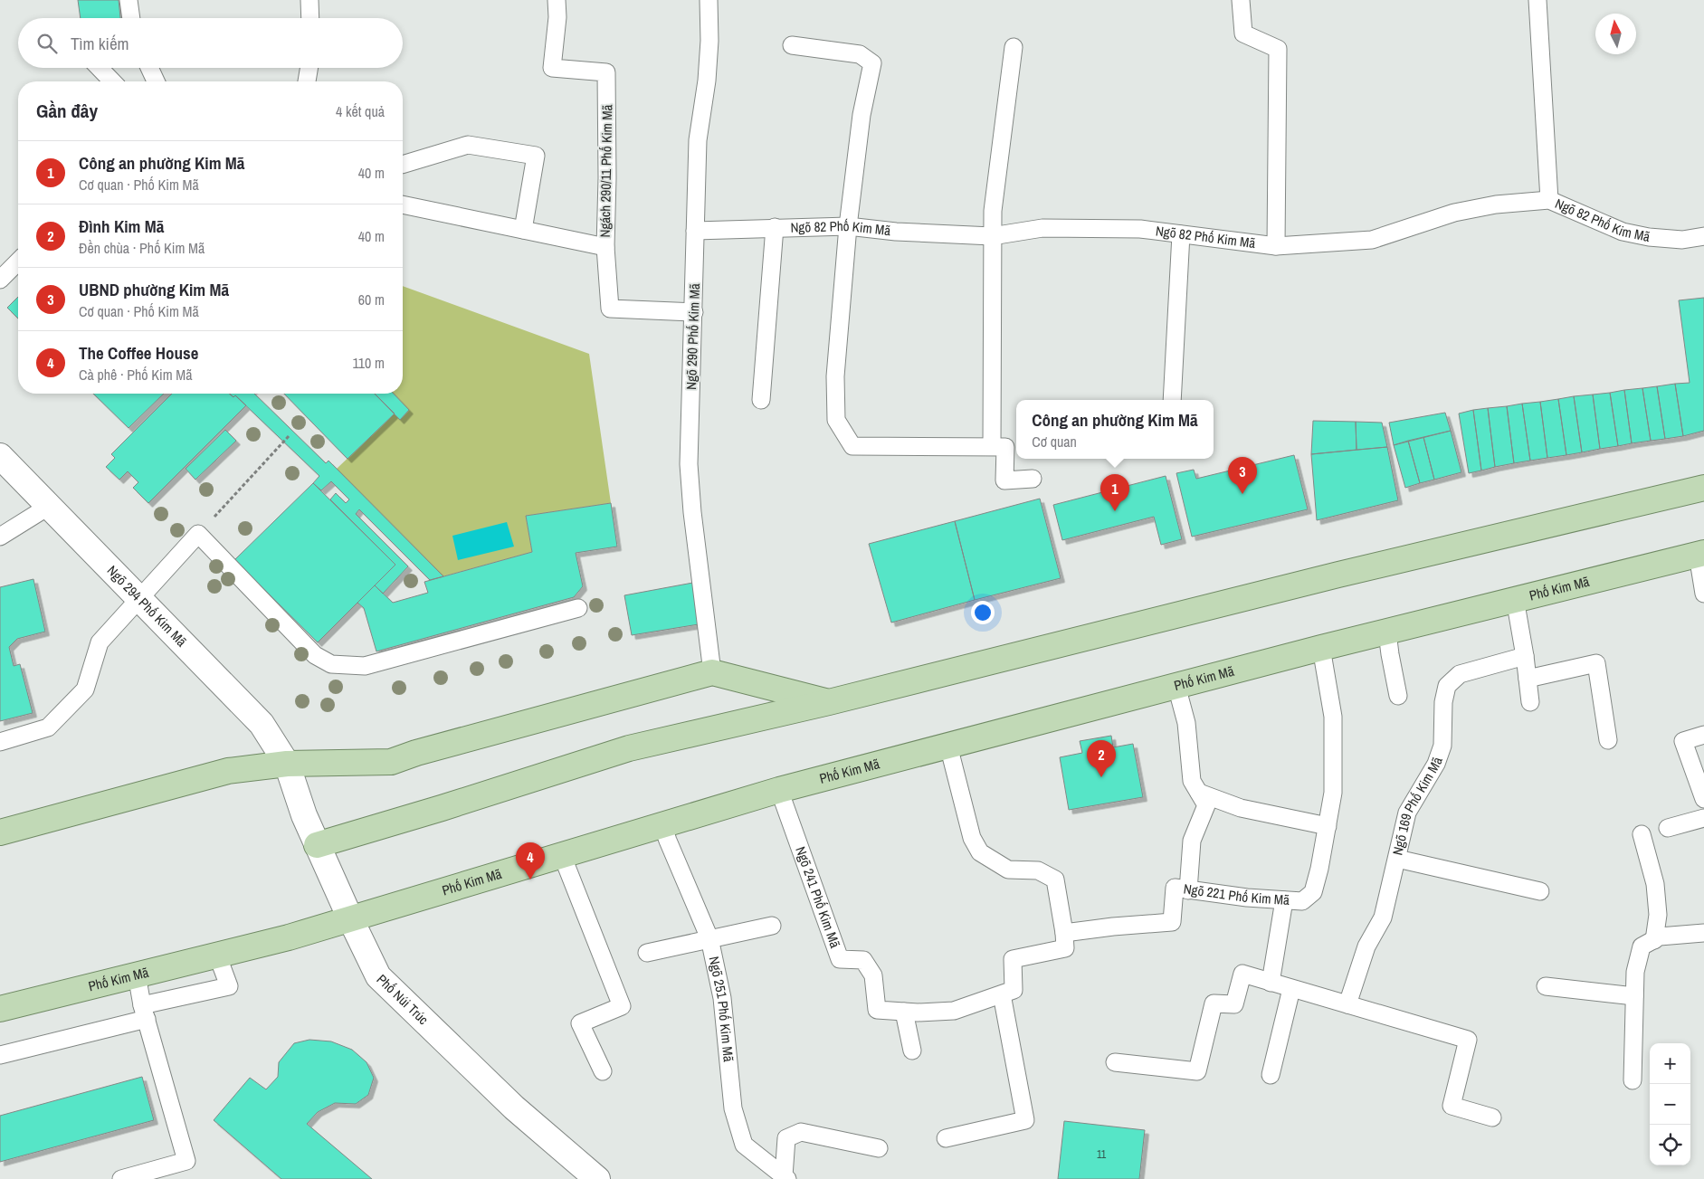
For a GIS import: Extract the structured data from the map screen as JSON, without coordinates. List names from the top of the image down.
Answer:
{
  "streets": {
    "main road": ["Phố Kim Mã"],
    "street": ["Ngõ 294 Phố Kim Mã", "Phố Núi Trúc"],
    "lane": [
      "Ngách 290/11 Phố Kim Mã",
      "Ngõ 82 Phố Kim Mã",
      "Ngõ 290 Phố Kim Mã",
      "Ngõ 169 Phố Kim Mã",
      "Ngõ 221 Phố Kim Mã",
      "Ngõ 241 Phố Kim Mã",
      "Ngõ 251 Phố Kim Mã"
    ]
  },
  "crossings": [
    ["Ngách 290/11 Phố Kim Mã", "Ngõ 290 Phố Kim Mã"],
    ["Ngõ 82 Phố Kim Mã", "Ngõ 290 Phố Kim Mã"],
    ["Phố Kim Mã", "Ngõ 221 Phố Kim Mã"],
    ["Phố Kim Mã", "Ngõ 241 Phố Kim Mã"],
    ["Phố Kim Mã", "Phố Núi Trúc"],
    ["Phố Kim Mã", "Ngõ 251 Phố Kim Mã"],
    ["Ngõ 294 Phố Kim Mã", "Phố Núi Trúc"]
  ],
  "house_numbers": ["11"],
  "north": "top",
  "page": {
    "search": "Tìm kiếm",
    "heading": ["Gần đây", "4 kết quả"],
    "list": [
      {
        "mark": "1",
        "name": "Công an phường Kim Mã",
        "note": "Cơ quan · Phố Kim Mã",
        "value": "40 m"
      },
      {
        "mark": "2",
        "name": "Đình Kim Mã",
        "note": "Đền chùa · Phố Kim Mã",
        "value": "40 m"
      },
      {
        "mark": "3",
        "name": "UBND phường Kim Mã",
        "note": "Cơ quan · Phố Kim Mã",
        "value": "60 m"
      },
      {
        "mark": "4",
        "name": "The Coffee House",
        "note": "Cà phê · Phố Kim Mã",
        "value": "110 m"
      }
    ],
    "popup": ["Công an phường Kim Mã", "Cơ quan"],
    "pins": [
      "3",
      "1",
      "2",
      "4"
    ],
    "map_buttons": ["+", "−"]
  }
}
